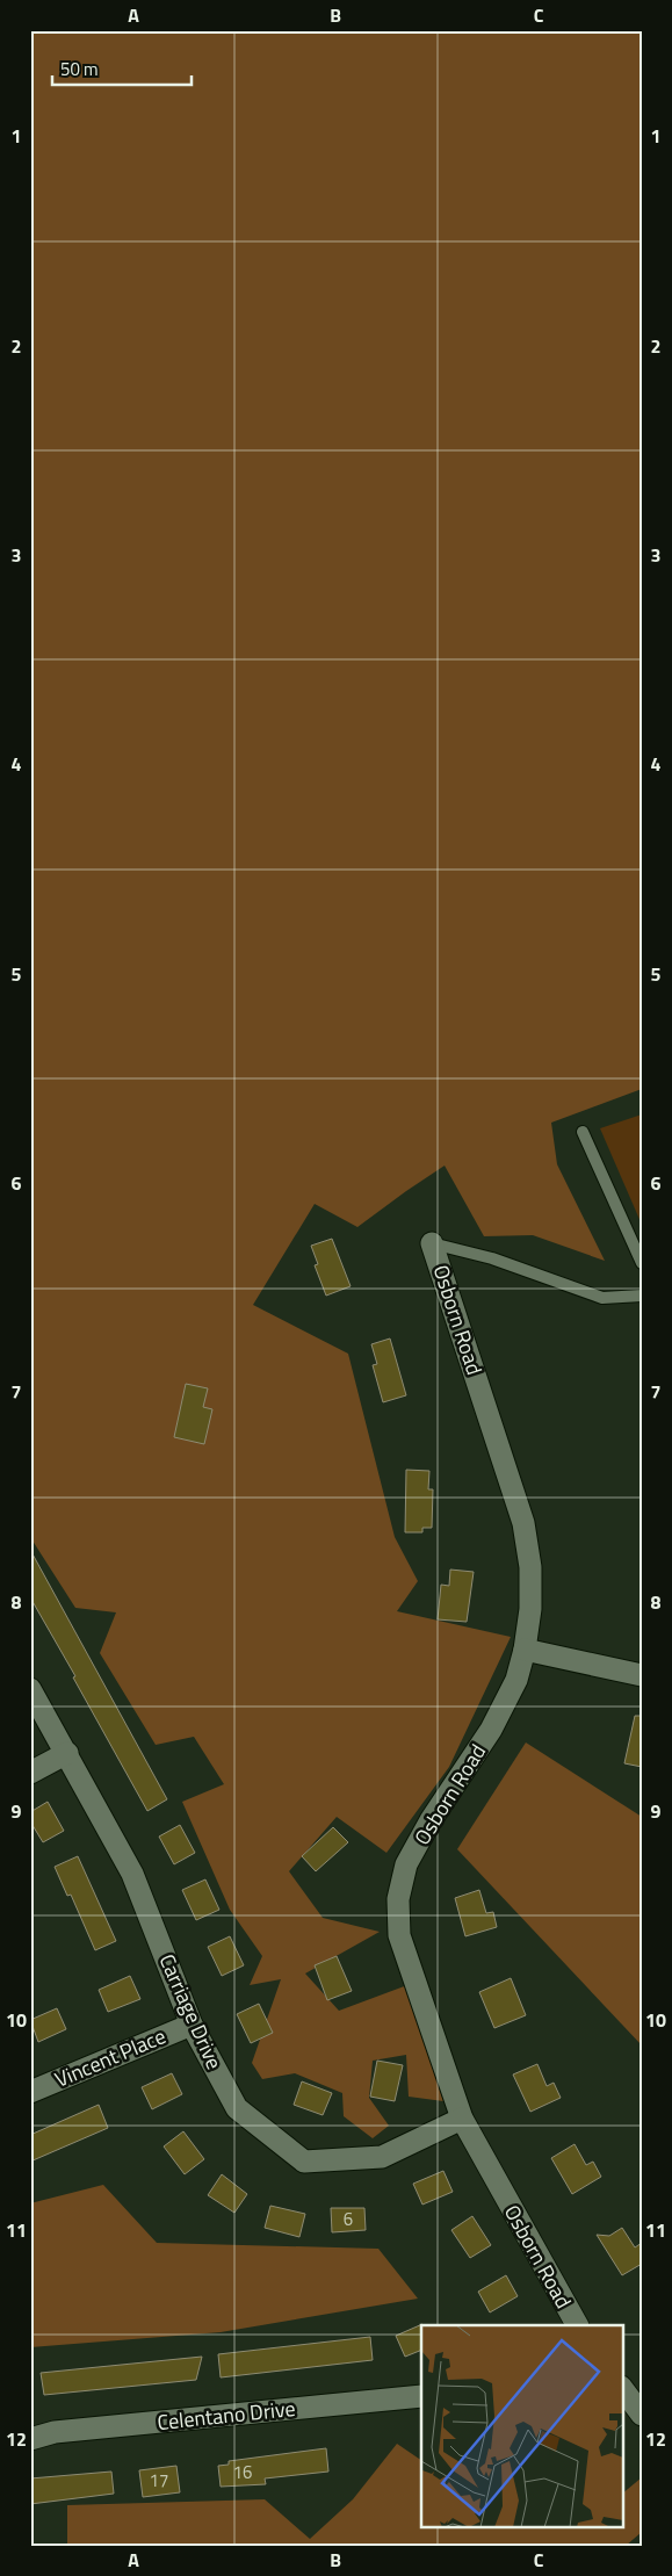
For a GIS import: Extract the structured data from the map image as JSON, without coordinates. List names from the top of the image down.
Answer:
{
  "streets": {
    "street": [
      "Osborn Road",
      "Carriage Drive",
      "Vincent Place",
      "Celentano Drive"
    ]
  },
  "crossings": [
    ["Osborn Road", "Carriage Drive"],
    ["Carriage Drive", "Vincent Place"]
  ],
  "house_numbers": ["6", "16", "17"],
  "scale_bar": "50 m",
  "grid": {
    "columns": ["A", "B", "C"],
    "rows": [
      "1",
      "2",
      "3",
      "4",
      "5",
      "6",
      "7",
      "8",
      "9",
      "10",
      "11",
      "12"
    ]
  }
}
